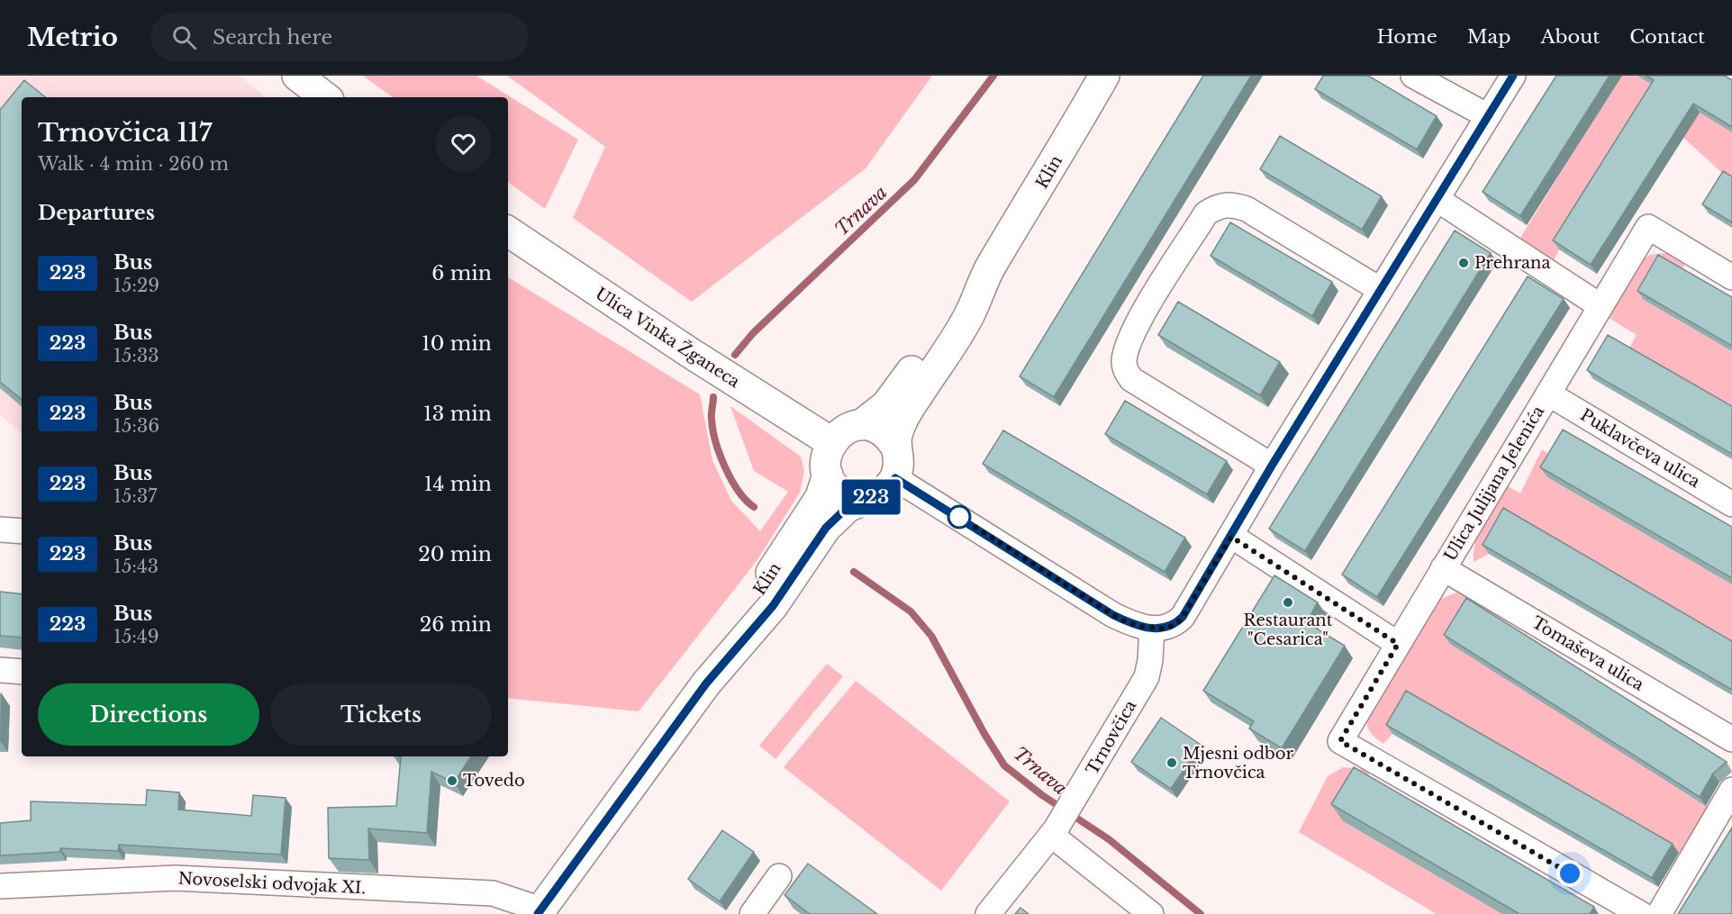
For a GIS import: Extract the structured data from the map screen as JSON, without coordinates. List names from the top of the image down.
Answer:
{
  "streets": {
    "street": [
      "Klin",
      "Ulica Vinka Žganeca",
      "Puklavčeva ulica",
      "Ulica Julijana Jelenića",
      "Tomaševa ulica",
      "Trnovčica",
      "Novoselski odvojak XI."
    ]
  },
  "crossings": [
    ["Klin", "Ulica Vinka Žganeca"],
    ["Klin", "Novoselski odvojak XI."],
    ["Puklavčeva ulica", "Ulica Julijana Jelenića"],
    ["Ulica Julijana Jelenića", "Tomaševa ulica"]
  ],
  "water": ["Trnava"],
  "places": [
    "Prehrana",
    "Restaurant \"Cesarica\"",
    "Mjesni odbor Trnovčica",
    "Tovedo"
  ],
  "lines": ["bus line 223"],
  "page": {
    "header": "Metrio",
    "search": "Search here",
    "nav": [
      "Home",
      "Map",
      "About",
      "Contact"
    ],
    "on_map": "223",
    "heading": [
      ["Trnovčica 117", "Walk · 4 min · 260 m"],
      "Departures"
    ],
    "list": [
      {
        "mark": "223",
        "name": "Bus",
        "note": "15:29",
        "value": "6 min"
      },
      {
        "mark": "223",
        "name": "Bus",
        "note": "15:33",
        "value": "10 min"
      },
      {
        "mark": "223",
        "name": "Bus",
        "note": "15:36",
        "value": "13 min"
      },
      {
        "mark": "223",
        "name": "Bus",
        "note": "15:37",
        "value": "14 min"
      },
      {
        "mark": "223",
        "name": "Bus",
        "note": "15:43",
        "value": "20 min"
      },
      {
        "mark": "223",
        "name": "Bus",
        "note": "15:49",
        "value": "26 min"
      }
    ],
    "buttons": ["Directions", "Tickets"]
  }
}
